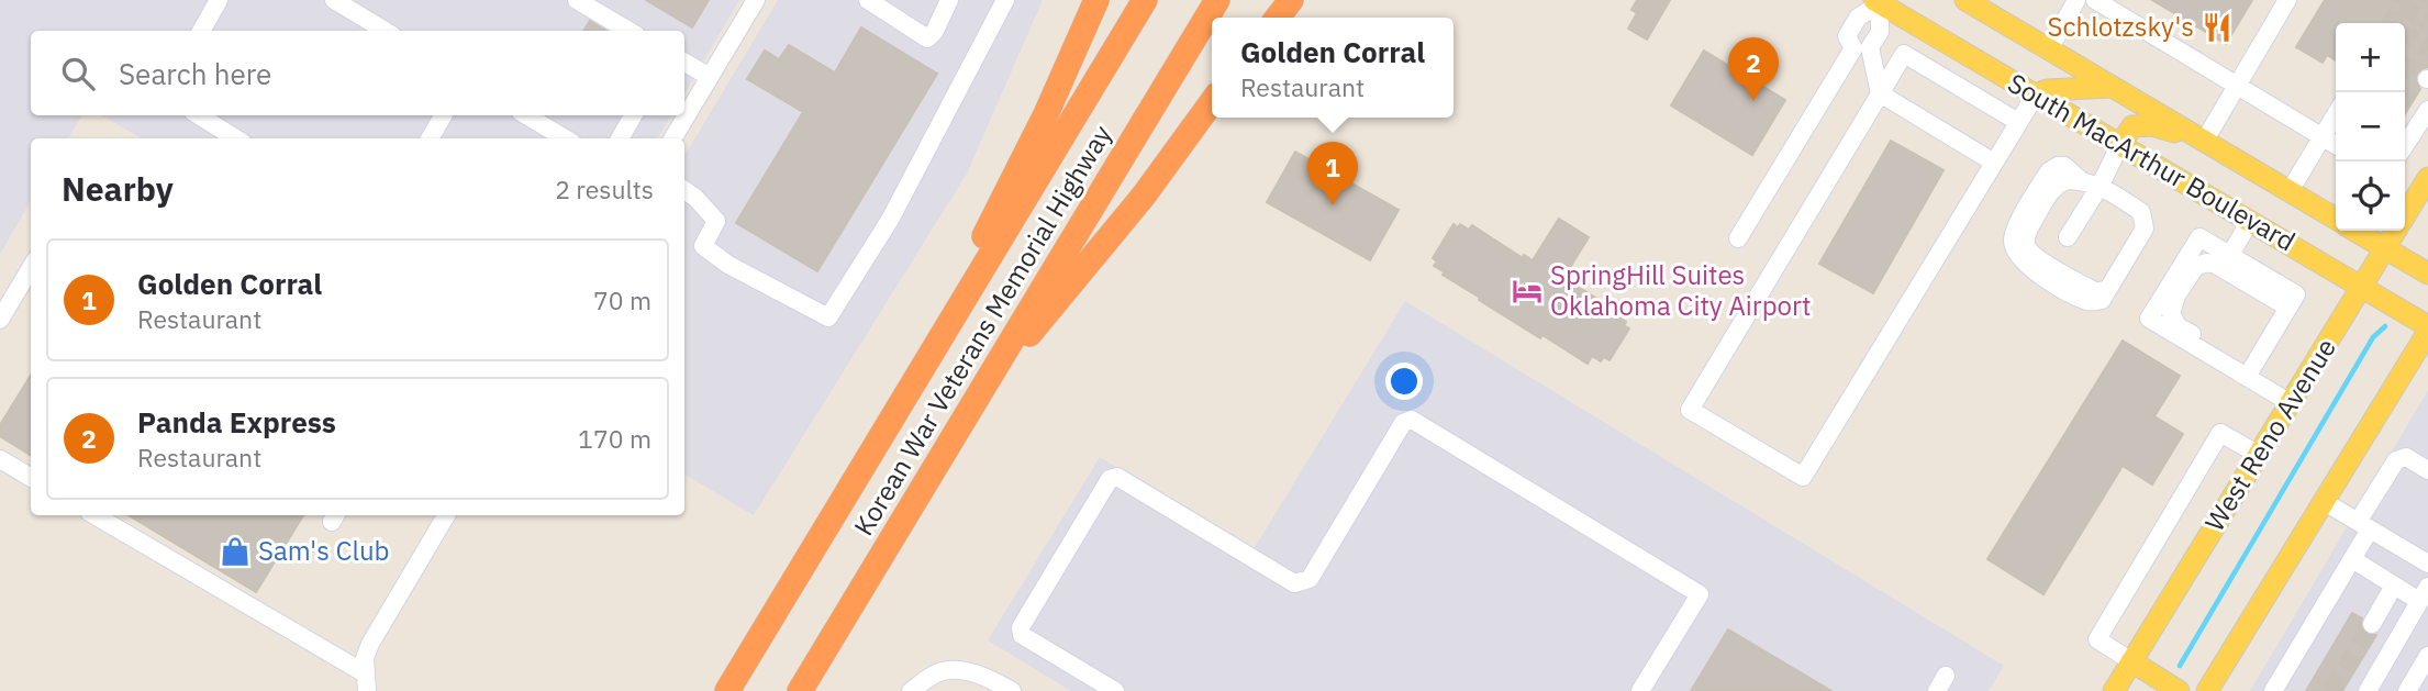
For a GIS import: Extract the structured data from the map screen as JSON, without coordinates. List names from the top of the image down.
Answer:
{
  "streets": {
    "highway": ["Korean War Veterans Memorial Highway"],
    "main road": ["South MacArthur Boulevard", "West Reno Avenue"]
  },
  "crossings": [
    ["South MacArthur Boulevard", "West Reno Avenue"]
  ],
  "places": {
    "restaurant": ["Schlotzsky's"],
    "hotel": ["SpringHill Suites Oklahoma City Airport"],
    "shop": ["Sam's Club"]
  },
  "page": {
    "popup": ["Golden Corral", "Restaurant"],
    "map_buttons": ["+", "−"],
    "search": "Search here",
    "pins": ["2", "1"],
    "heading": ["Nearby", "2 results"],
    "list": [
      {
        "mark": "1",
        "name": "Golden Corral",
        "note": "Restaurant",
        "value": "70 m"
      },
      {
        "mark": "2",
        "name": "Panda Express",
        "note": "Restaurant",
        "value": "170 m"
      }
    ]
  }
}
